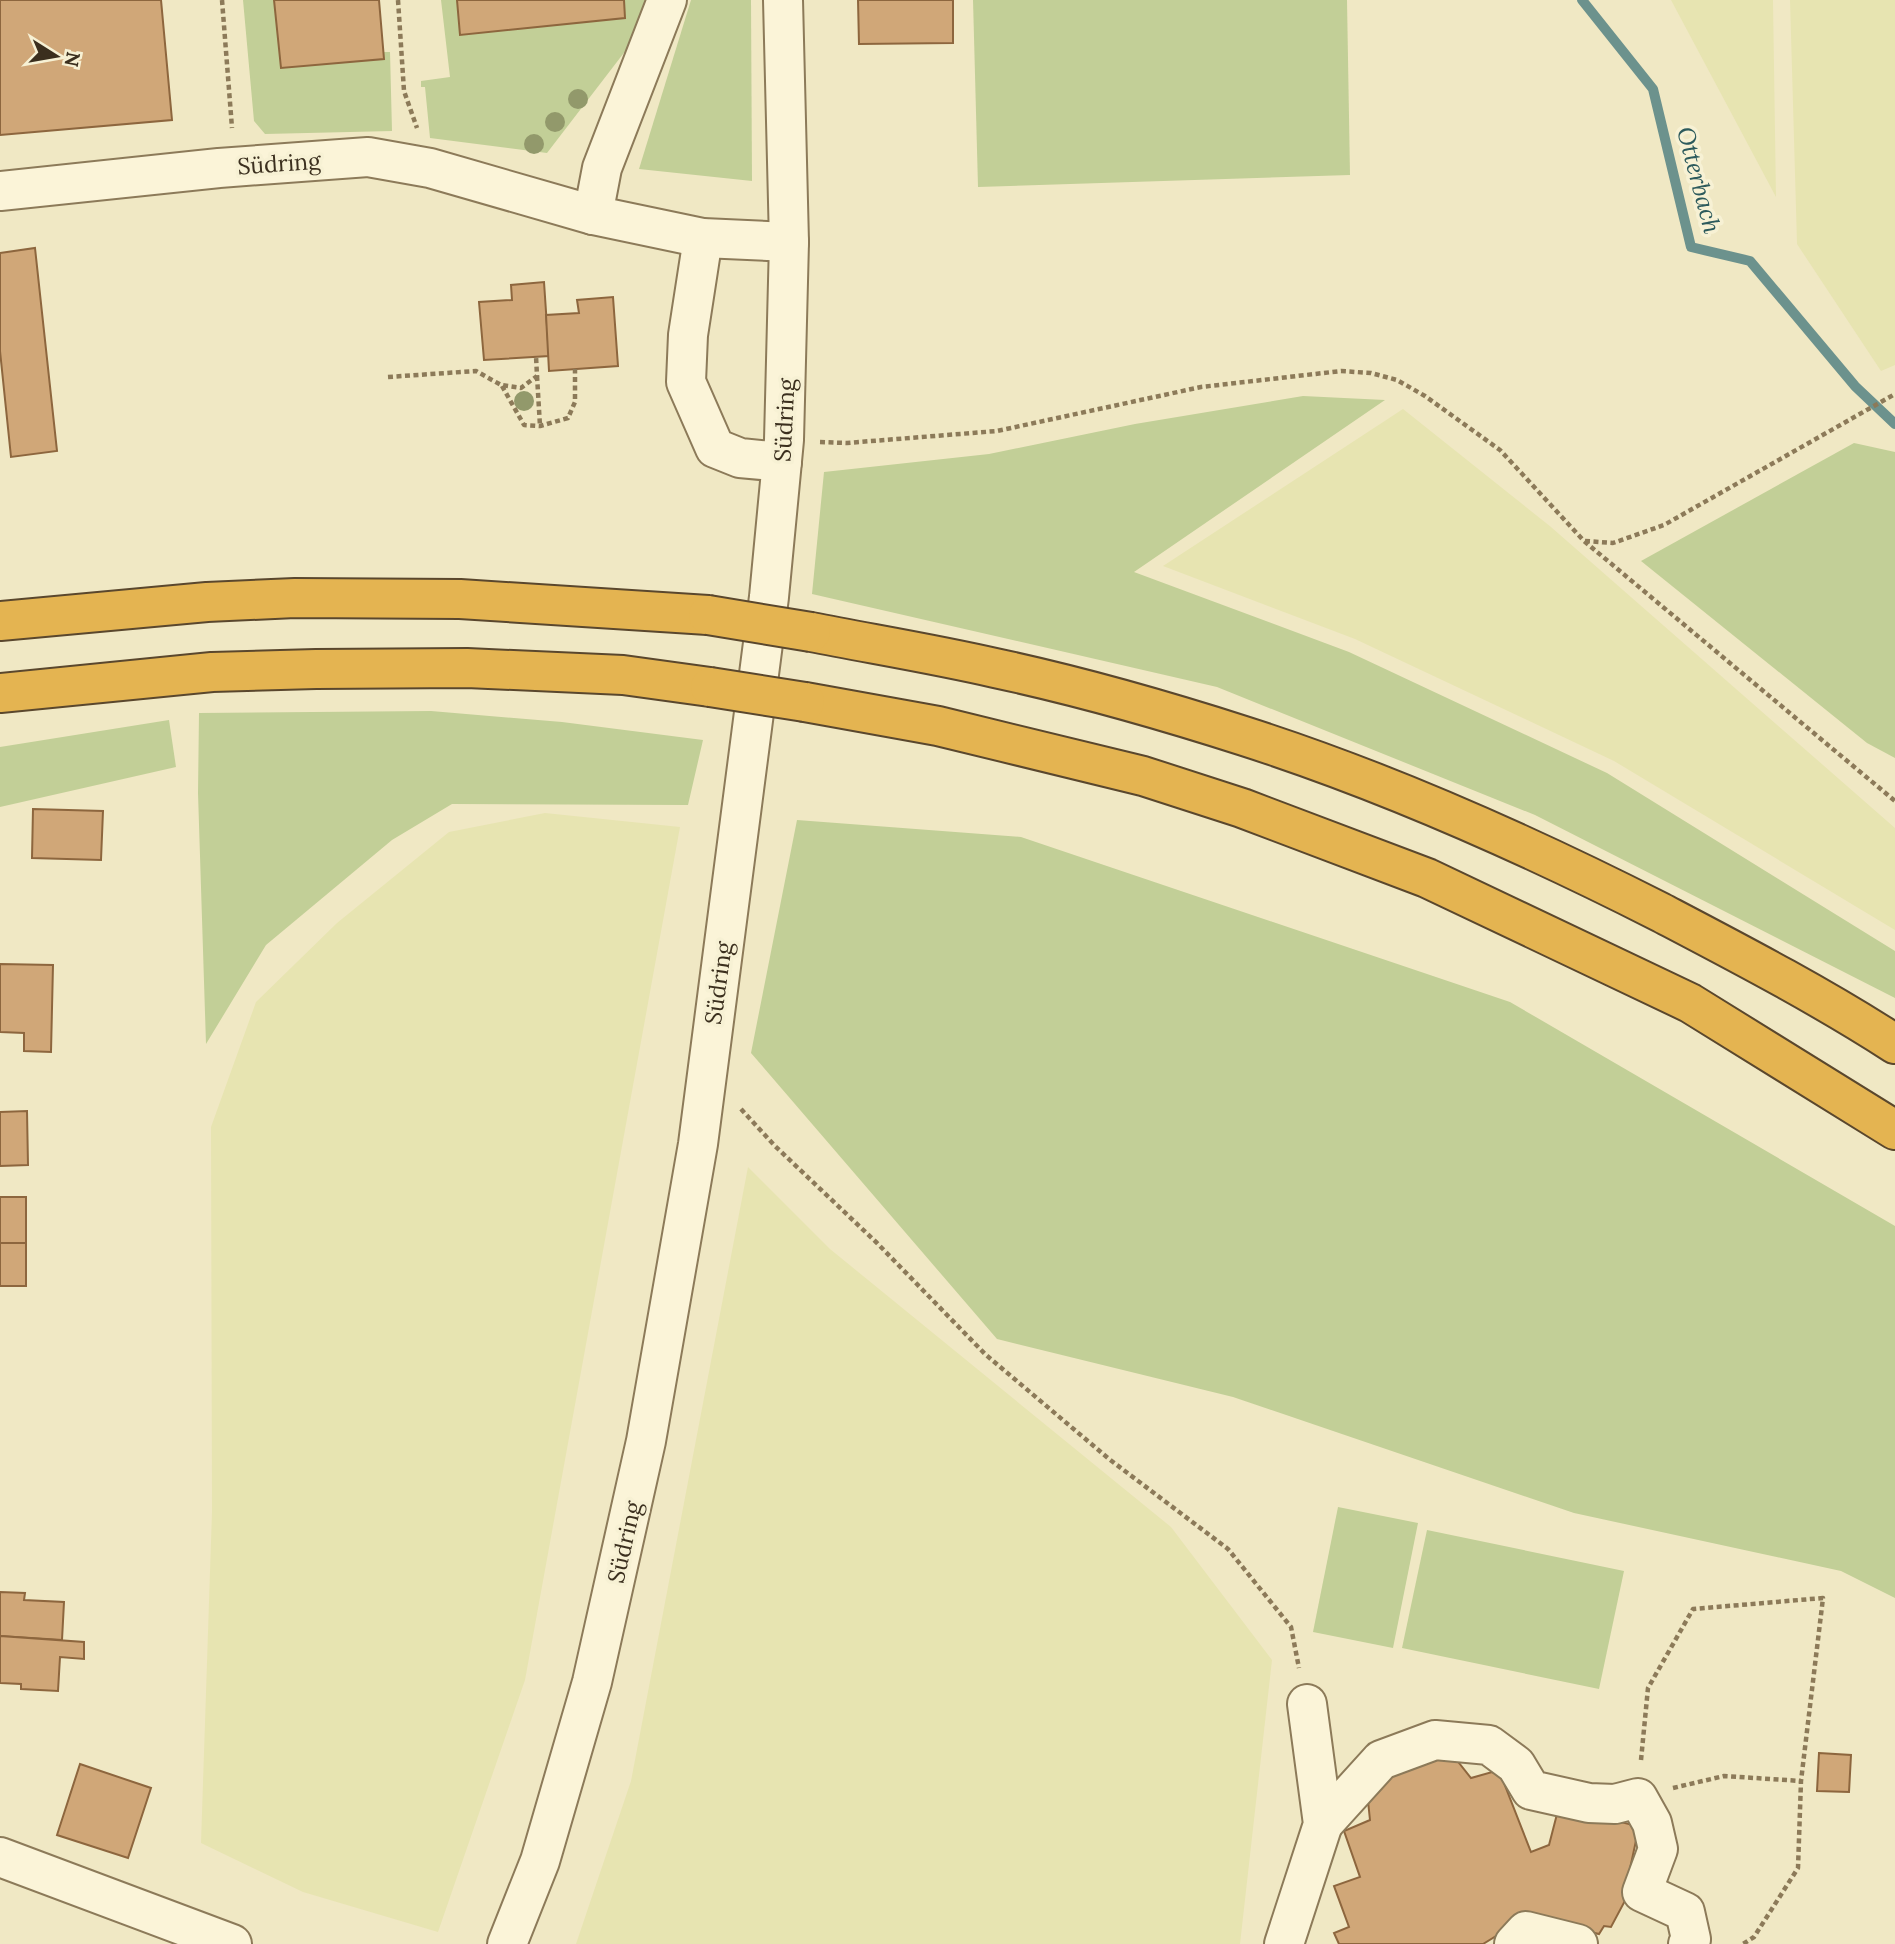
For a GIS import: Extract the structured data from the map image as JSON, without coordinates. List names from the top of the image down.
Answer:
{
  "streets": {
    "street": ["Südring"]
  },
  "water": ["Otterbach"],
  "north": "right"
}
